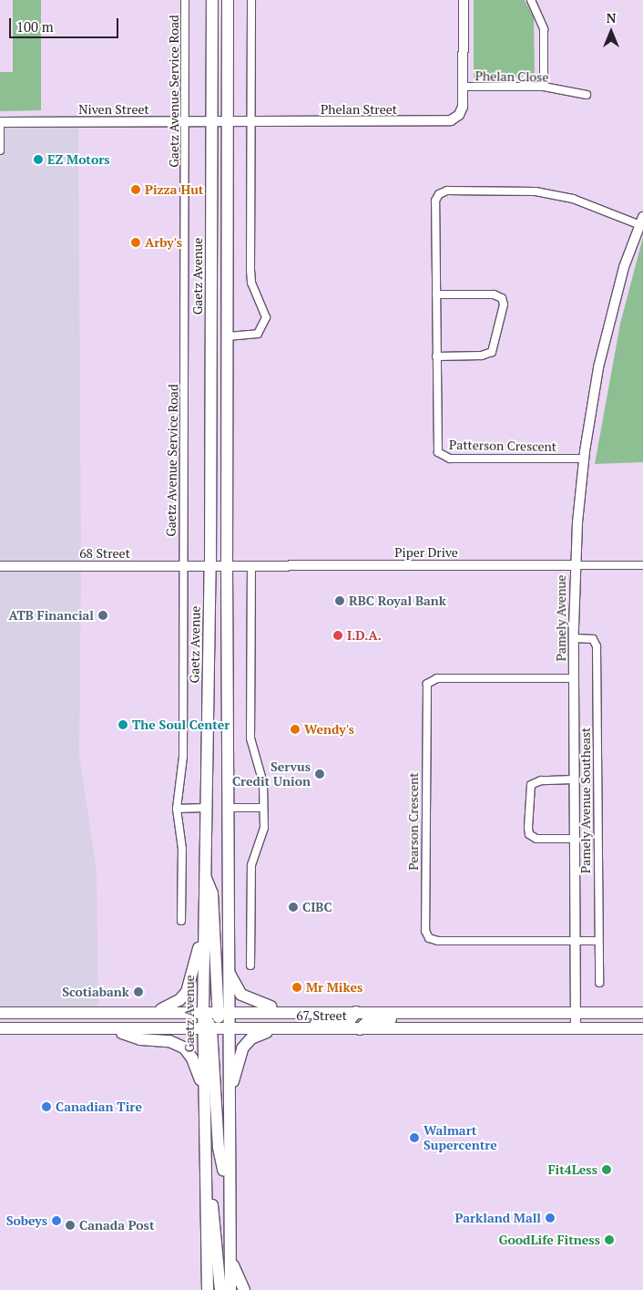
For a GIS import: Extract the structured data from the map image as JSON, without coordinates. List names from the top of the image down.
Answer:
{
  "streets": {
    "main road": ["Gaetz Avenue", "67 Street"],
    "street": [
      "Phelan Close",
      "Gaetz Avenue Service Road",
      "Niven Street",
      "Phelan Street",
      "Patterson Crescent",
      "Piper Drive",
      "68 Street",
      "Pamely Avenue",
      "Pamely Avenue Southeast",
      "Pearson Crescent"
    ]
  },
  "crossings": [
    ["Phelan Close", "Phelan Street"],
    ["Gaetz Avenue Service Road", "Niven Street"],
    ["Gaetz Avenue Service Road", "68 Street"],
    ["Niven Street", "Phelan Street"],
    ["Niven Street", "Gaetz Avenue"],
    ["Gaetz Avenue", "Piper Drive"],
    ["Gaetz Avenue", "68 Street"],
    ["Gaetz Avenue", "67 Street"],
    ["Patterson Crescent", "Pamely Avenue"],
    ["Piper Drive", "68 Street"],
    ["Piper Drive", "Pamely Avenue"],
    ["Pamely Avenue", "Pamely Avenue Southeast"],
    ["Pamely Avenue", "Pearson Crescent"],
    ["Pamely Avenue", "67 Street"],
    ["Pamely Avenue Southeast", "Pearson Crescent"]
  ],
  "places": [
    "EZ Motors",
    "Pizza Hut",
    "Arby's",
    "RBC Royal Bank",
    "ATB Financial",
    "I.D.A.",
    "The Soul Center",
    "Wendy's",
    "Servus Credit Union",
    "CIBC",
    "Mr Mikes",
    "Scotiabank",
    "Canadian Tire",
    "Walmart Supercentre",
    "Fit4Less",
    "Parkland Mall",
    "Sobeys",
    "Canada Post",
    "GoodLife Fitness"
  ],
  "scale_bar": "100 m",
  "north": "top"
}
